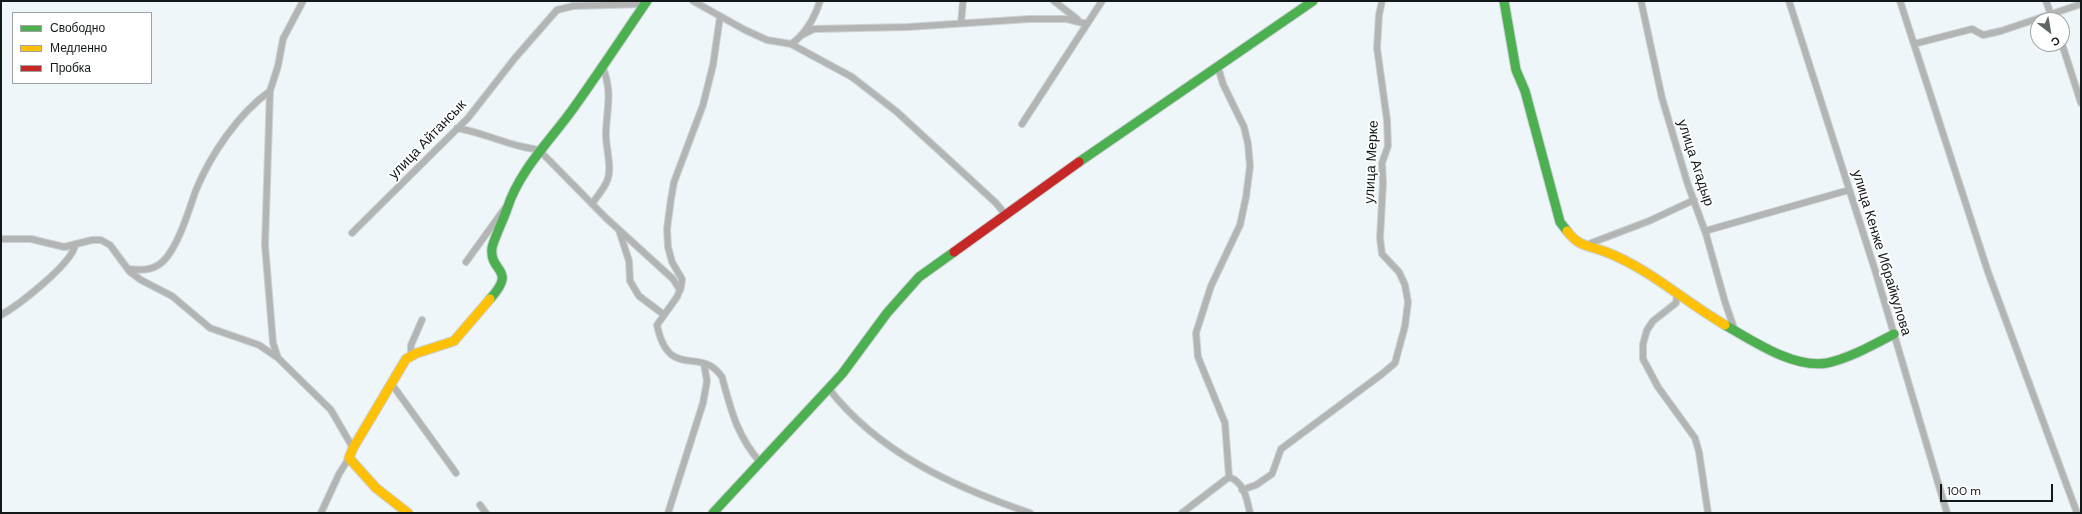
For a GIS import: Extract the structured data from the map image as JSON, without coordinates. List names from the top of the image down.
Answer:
{
  "streets": {
    "street": [
      "улица Айтансык",
      "улица Мерке",
      "улица Агадыр",
      "улица Кенже Ибрайкулова"
    ]
  },
  "legend": ["Свободно", "Медленно", "Пробка"],
  "scale_bar": "100 m",
  "north": "bottom right"
}
